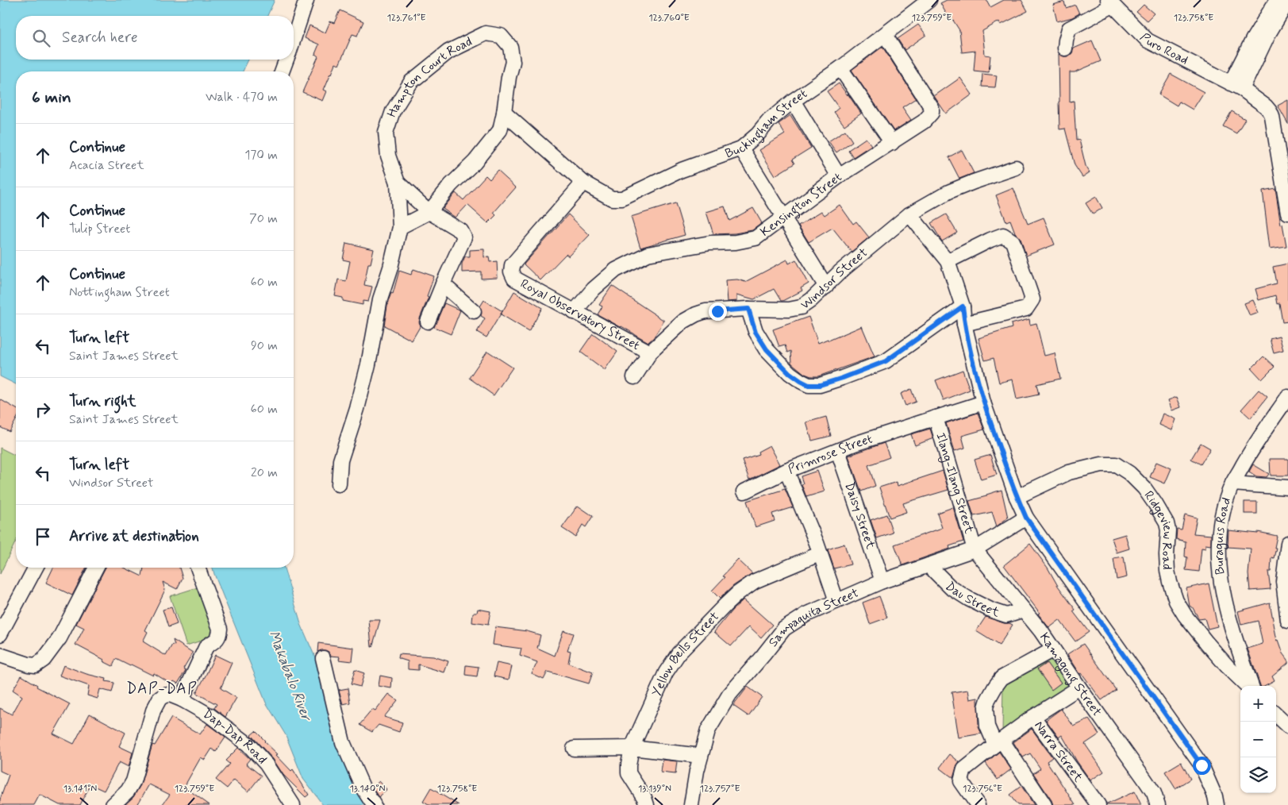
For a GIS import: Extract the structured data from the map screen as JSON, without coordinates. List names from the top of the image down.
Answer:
{
  "streets": {
    "street": [
      "Puro Road",
      "Hampton Court Road",
      "Buckingham Street",
      "Kensington Street",
      "Windsor Street",
      "Royal Observatory Street",
      "Primrose Street",
      "Ilang-Ilang Street",
      "Daisy Street",
      "Ridgeview Road",
      "Buraguis Road",
      "Dau Street",
      "Sampaguita Street",
      "Yellow Bells Street",
      "Kamagong Street",
      "Dap-Dap Road",
      "Narra Street"
    ]
  },
  "crossings": [
    ["Hampton Court Road", "Buckingham Street"],
    ["Buckingham Street", "Kensington Street"],
    ["Buckingham Street", "Royal Observatory Street"],
    ["Kensington Street", "Royal Observatory Street"],
    ["Windsor Street", "Royal Observatory Street"],
    ["Primrose Street", "Ilang-Ilang Street"],
    ["Primrose Street", "Daisy Street"],
    ["Primrose Street", "Sampaguita Street"],
    ["Primrose Street", "Yellow Bells Street"],
    ["Ilang-Ilang Street", "Sampaguita Street"],
    ["Ilang-Ilang Street", "Kamagong Street"],
    ["Daisy Street", "Sampaguita Street"],
    ["Dau Street", "Sampaguita Street"],
    ["Dau Street", "Kamagong Street"],
    ["Sampaguita Street", "Kamagong Street"]
  ],
  "districts": ["DAP-DAP"],
  "water": ["Makabalo River"],
  "page": {
    "search": "Search here",
    "heading": ["6 min", "Walk · 470 m"],
    "list": [
      ["Continue", "Acacia Street", "170 m"],
      ["Continue", "Tulip Street", "70 m"],
      ["Continue", "Nottingham Street", "60 m"],
      ["Turn left", "Saint James Street", "90 m"],
      ["Turn right", "Saint James Street", "60 m"],
      ["Turn left", "Windsor Street", "20 m"],
      "Arrive at destination"
    ],
    "map_buttons": ["+", "−"]
  },
  "coordinates": [
    "123.761°E",
    "123.760°E",
    "123.759°E",
    "123.758°E",
    "123.757°E",
    "123.756°E",
    "13.141°N",
    "13.140°N",
    "13.139°N"
  ]
}
